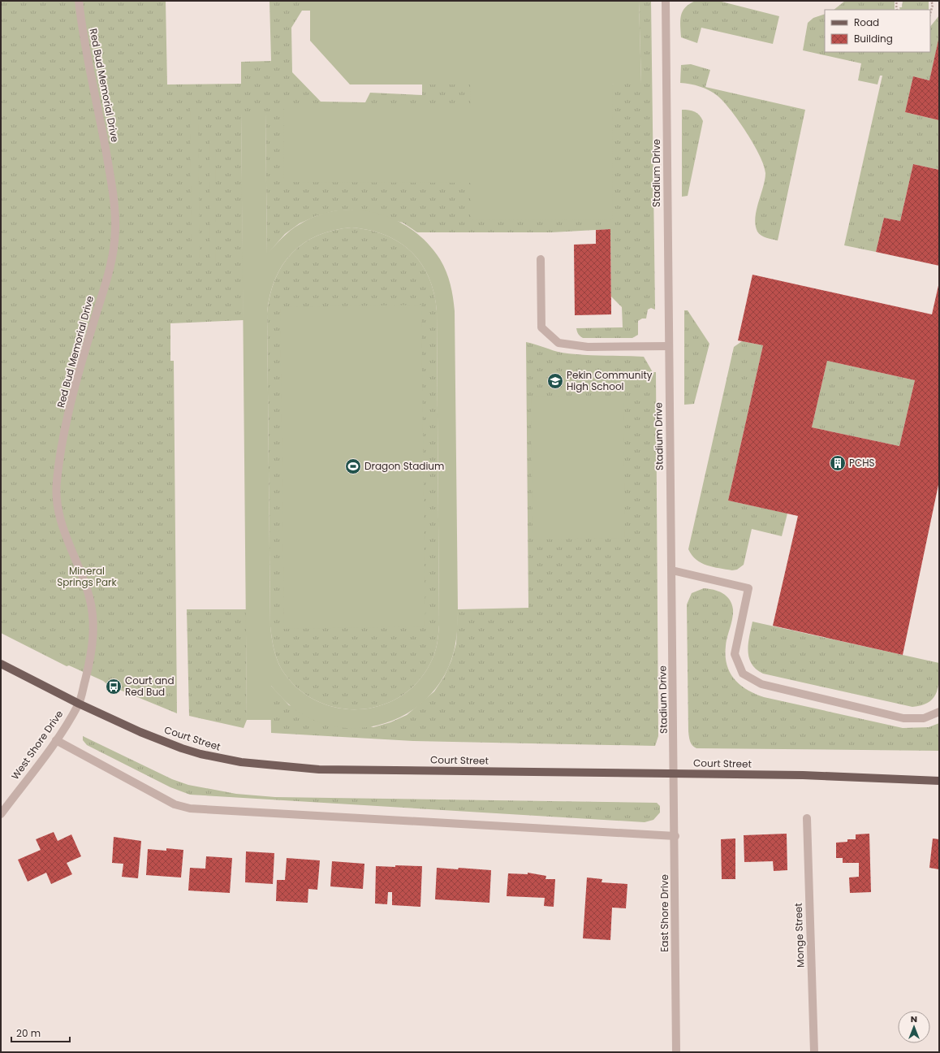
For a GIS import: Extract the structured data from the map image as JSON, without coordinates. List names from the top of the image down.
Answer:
{
  "streets": {
    "main road": ["Court Street"],
    "street": [
      "Red Bud Memorial Drive",
      "Stadium Drive",
      "West Shore Drive",
      "East Shore Drive",
      "Monge Street"
    ]
  },
  "crossings": [
    ["Red Bud Memorial Drive", "Court Street"],
    ["Red Bud Memorial Drive", "West Shore Drive"],
    ["Stadium Drive", "Court Street"],
    ["Stadium Drive", "East Shore Drive"],
    ["Court Street", "West Shore Drive"],
    ["Court Street", "East Shore Drive"]
  ],
  "parks": ["Mineral Springs Park"],
  "places": {
    "school or university": ["Pekin Community High School"],
    "building": ["PCHS"],
    "sports": ["Dragon Stadium"],
    "bus stop": ["Court and Red Bud"]
  },
  "legend": ["Road", "Building"],
  "scale_bar": "20 m",
  "north": "top"
}
